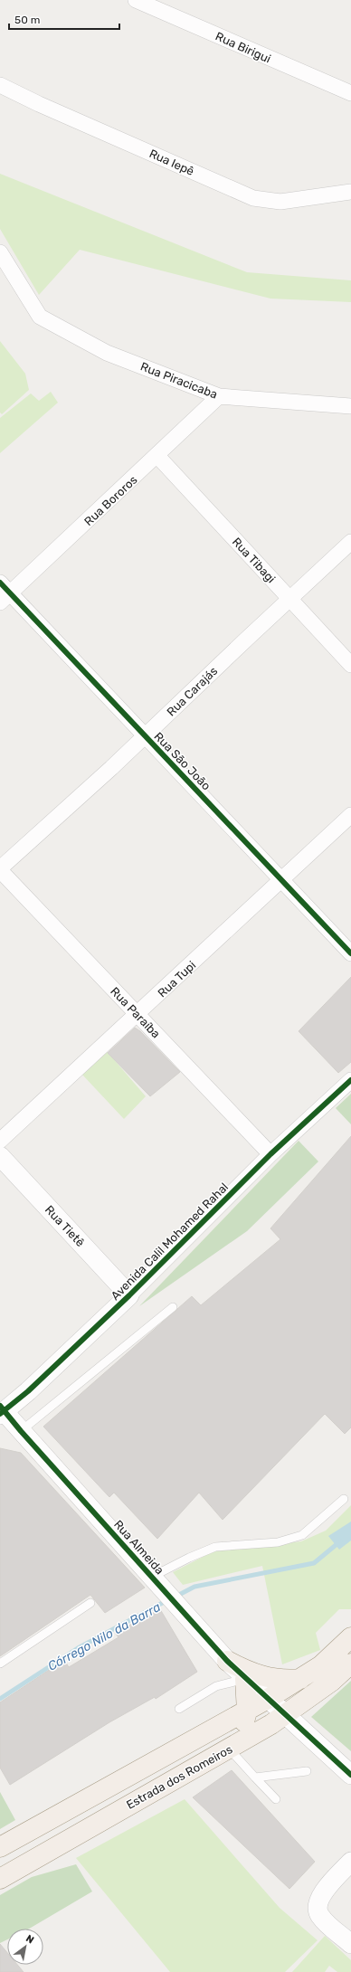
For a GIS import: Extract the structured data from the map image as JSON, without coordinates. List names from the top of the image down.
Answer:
{
  "streets": {
    "main road": ["Estrada dos Romeiros"],
    "street": [
      "Rua Birigui",
      "Rua Iepê",
      "Rua Piracicaba",
      "Rua Bororos",
      "Rua Tibagi",
      "Rua Carajás",
      "Rua São João",
      "Rua Tupi",
      "Rua Paraíba",
      "Rua Tietê",
      "Avenida Calil Mohamed Rahal",
      "Rua Almeida"
    ]
  },
  "crossings": [
    ["Rua Piracicaba", "Rua Bororos"],
    ["Rua Bororos", "Rua Tibagi"],
    ["Rua Bororos", "Rua São João"],
    ["Rua Tibagi", "Rua Carajás"],
    ["Rua Carajás", "Rua São João"],
    ["Rua Carajás", "Rua Paraíba"],
    ["Rua São João", "Rua Tupi"],
    ["Rua Tupi", "Rua Paraíba"],
    ["Rua Paraíba", "Avenida Calil Mohamed Rahal"],
    ["Rua Tietê", "Avenida Calil Mohamed Rahal"],
    ["Avenida Calil Mohamed Rahal", "Rua Almeida"],
    ["Rua Almeida", "Estrada dos Romeiros"]
  ],
  "water": ["Córrego Nilo da Barra"],
  "scale_bar": "50 m",
  "north": "top right"
}
